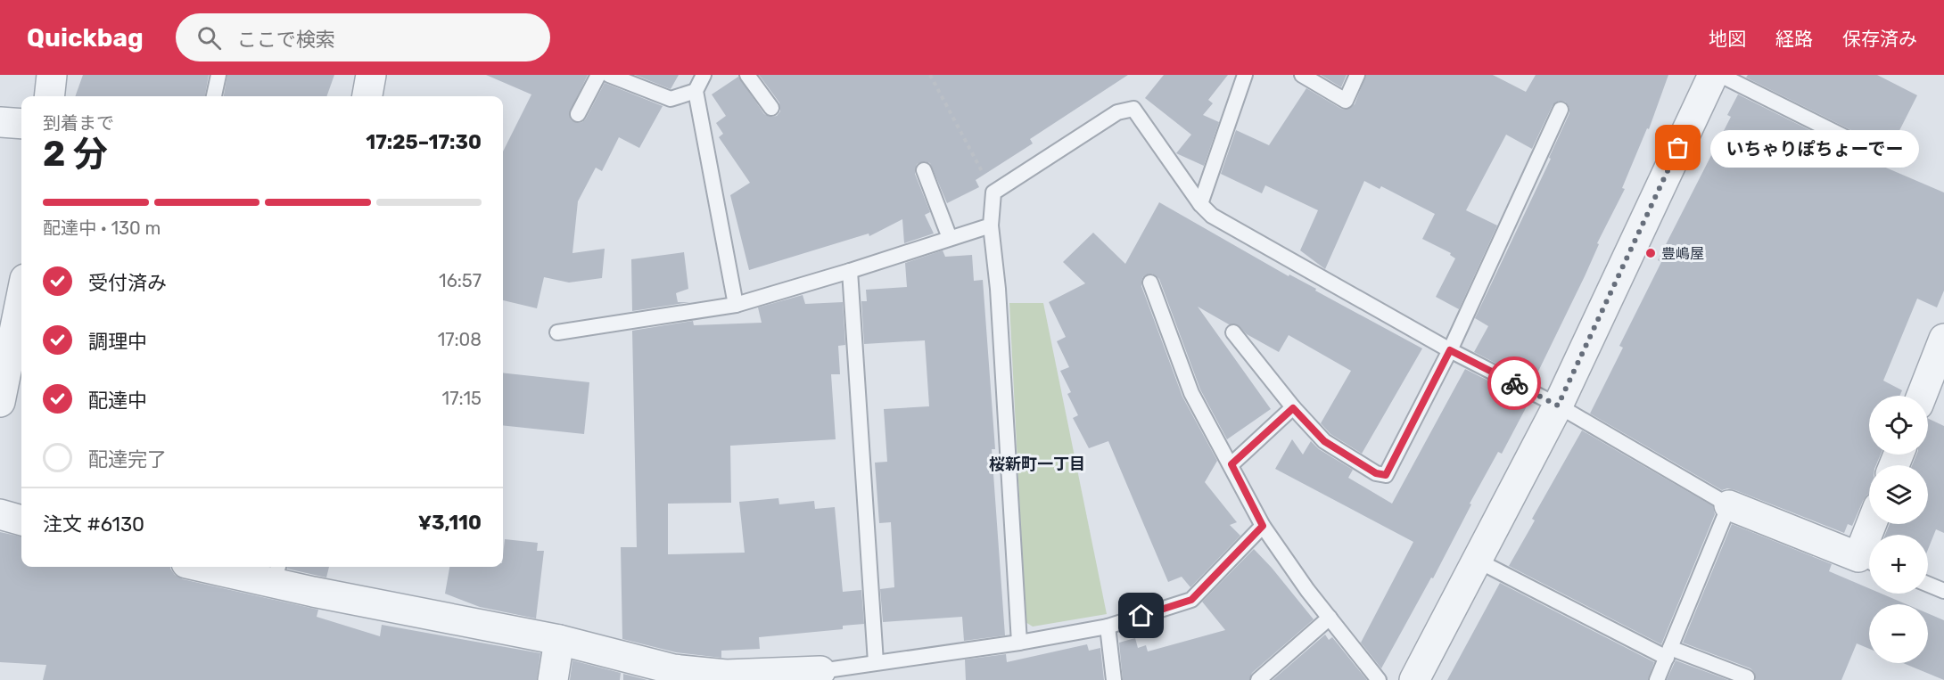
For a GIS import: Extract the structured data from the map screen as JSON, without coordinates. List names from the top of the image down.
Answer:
{
  "districts": ["桜新町一丁目"],
  "places": ["いちゃりぽちょーでー", "豊嶋屋"],
  "page": {
    "header": "Quickbag",
    "search": "ここで検索",
    "nav": ["地図", "経路", "保存済み"],
    "heading": ["2 分", "到着まで", "17:25–17:30"],
    "panel": ["注文 #6130", "¥3,110"],
    "bubble": "いちゃりぽちょーでー",
    "bar": "配達中 · 130 m",
    "list": [
      ["受付済み", "16:57"],
      ["調理中", "17:08"],
      ["配達中", "17:15"],
      "配達完了"
    ],
    "map_buttons": ["+", "−"]
  }
}
